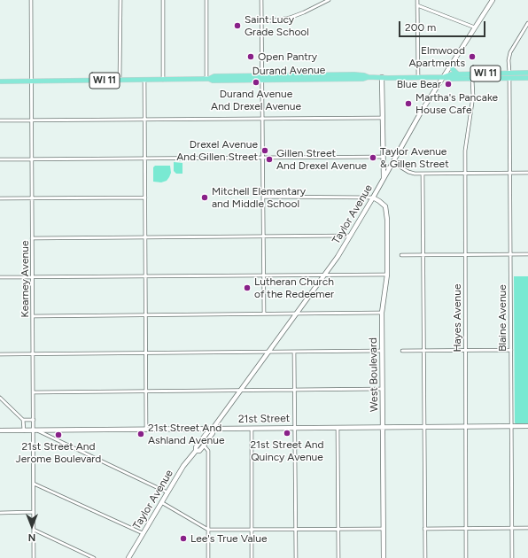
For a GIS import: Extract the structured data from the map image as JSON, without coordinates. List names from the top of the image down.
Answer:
{
  "streets": {
    "main road": ["Durand Avenue", "WI 11"],
    "street": [
      "Taylor Avenue",
      "Kearney Avenue",
      "Hayes Avenue",
      "Blaine Avenue",
      "West Boulevard",
      "21st Street"
    ]
  },
  "crossings": [
    ["Durand Avenue", "Taylor Avenue"],
    ["Durand Avenue", "Kearney Avenue"],
    ["Durand Avenue", "Hayes Avenue"],
    ["Durand Avenue", "Blaine Avenue"],
    ["Taylor Avenue", "West Boulevard"],
    ["Taylor Avenue", "21st Street"],
    ["Kearney Avenue", "21st Street"],
    ["Hayes Avenue", "21st Street"],
    ["Blaine Avenue", "21st Street"],
    ["West Boulevard", "21st Street"]
  ],
  "places": [
    "Saint Lucy Grade School",
    "Open Pantry",
    "Elmwood Apartments",
    "Durand Avenue And Drexel Avenue",
    "Blue Bear",
    "Martha's Pancake House Cafe",
    "Drexel Avenue And Gillen Street",
    "Taylor Avenue & Gillen Street",
    "Gillen Street And Drexel Avenue",
    "Mitchell Elementary and Middle School",
    "Lutheran Church of the Redeemer",
    "21st Street And Quincy Avenue",
    "21st Street And Ashland Avenue",
    "21st Street And Jerome Boulevard",
    "Lee's True Value"
  ],
  "scale_bar": "200 m",
  "north": "bottom"
}
